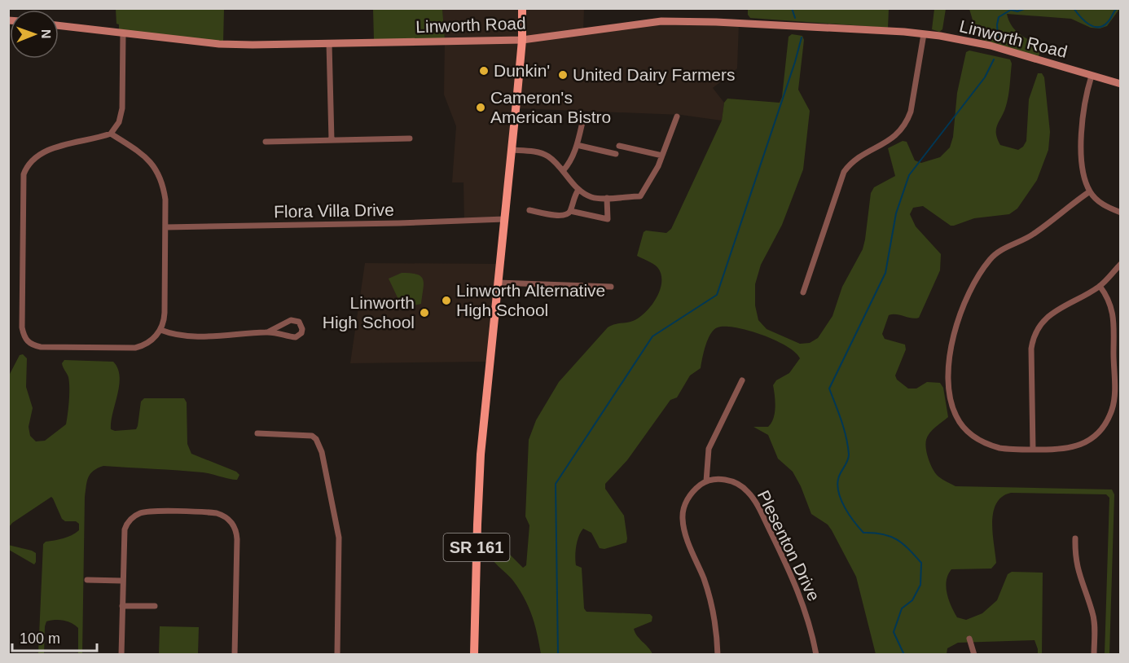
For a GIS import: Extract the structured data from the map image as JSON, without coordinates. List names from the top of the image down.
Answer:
{
  "streets": {
    "main road": ["Linworth Road", "SR 161"],
    "street": ["Flora Villa Drive", "Plesenton Drive"]
  },
  "crossings": [
    ["Linworth Road", "SR 161"],
    ["Flora Villa Drive", "SR 161"]
  ],
  "places": [
    "Dunkin'",
    "United Dairy Farmers",
    "Cameron's American Bistro",
    "Linworth Alternative High School",
    "Linworth High School"
  ],
  "scale_bar": "100 m",
  "north": "right"
}
